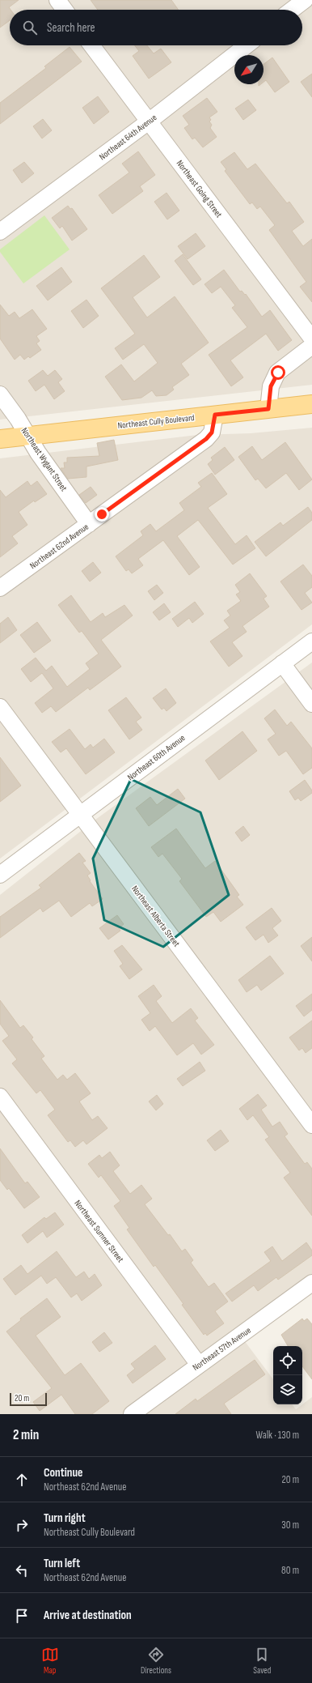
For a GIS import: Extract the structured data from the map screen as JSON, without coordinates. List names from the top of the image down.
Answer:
{
  "streets": {
    "main road": ["Northeast Cully Boulevard"],
    "street": [
      "Northeast 64th Avenue",
      "Northeast Going Street",
      "Northeast Wygant Street",
      "Northeast 62nd Avenue",
      "Northeast 60th Avenue",
      "Northeast Alberta Street",
      "Northeast Sumner Street",
      "Northeast 57th Avenue"
    ]
  },
  "crossings": [
    ["Northeast 64th Avenue", "Northeast Going Street"],
    ["Northeast Cully Boulevard", "Northeast Wygant Street"],
    ["Northeast Cully Boulevard", "Northeast 62nd Avenue"],
    ["Northeast Wygant Street", "Northeast 62nd Avenue"],
    ["Northeast 60th Avenue", "Northeast Alberta Street"],
    ["Northeast Sumner Street", "Northeast 57th Avenue"]
  ],
  "scale_bar": "20 m",
  "north": "bottom left",
  "page": {
    "search": "Search here",
    "scale": "20 m",
    "heading": ["2 min", "Walk · 130 m"],
    "list": [
      ["Continue", "Northeast 62nd Avenue", "20 m"],
      ["Turn right", "Northeast Cully Boulevard", "30 m"],
      ["Turn left", "Northeast 62nd Avenue", "80 m"],
      "Arrive at destination"
    ],
    "nav": ["Map", "Directions", "Saved"]
  }
}
